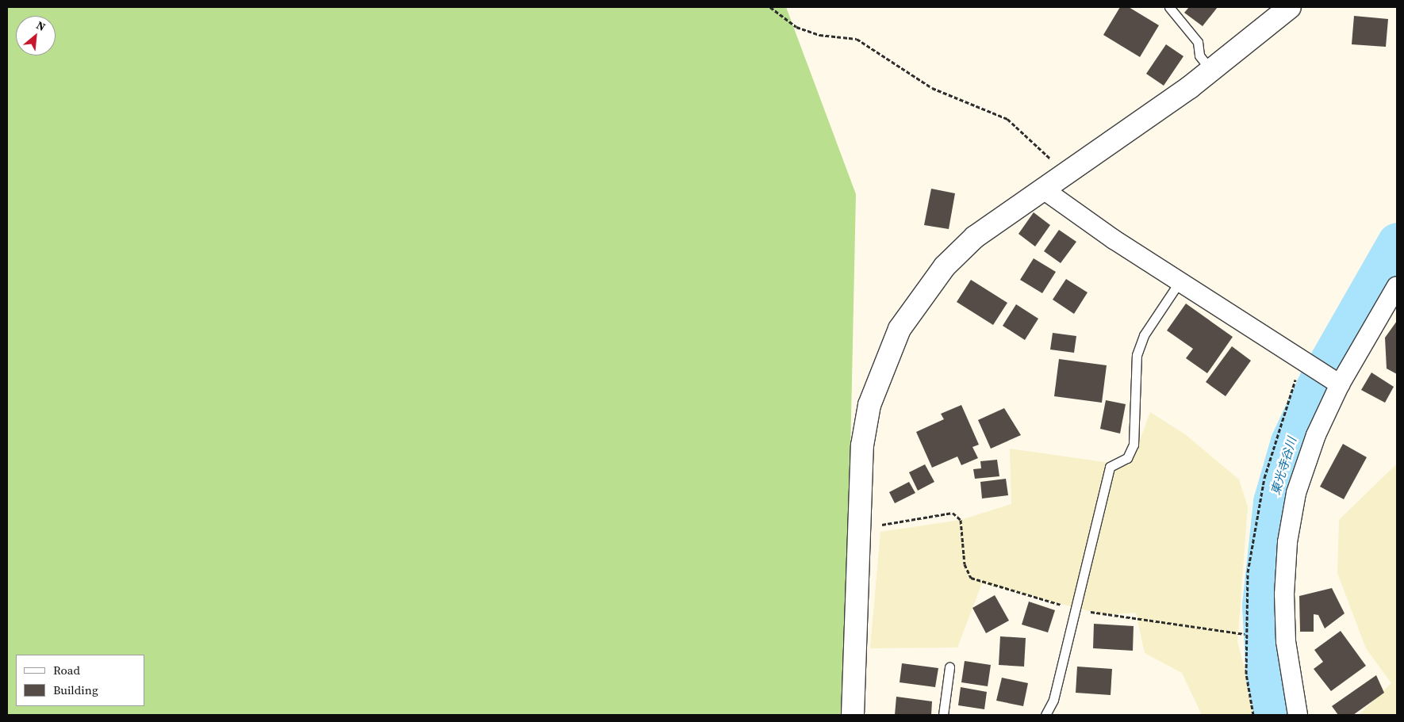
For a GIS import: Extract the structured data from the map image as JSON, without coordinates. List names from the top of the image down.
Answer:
{
  "water": ["東光寺谷川"],
  "legend": ["Road", "Building"],
  "north": "top right"
}
